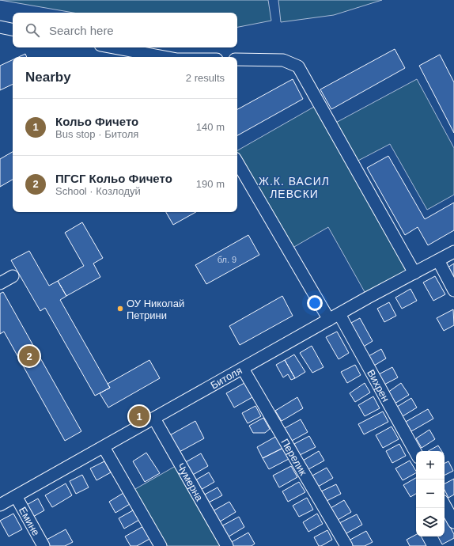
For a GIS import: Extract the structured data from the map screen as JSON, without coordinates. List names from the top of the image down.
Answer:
{
  "streets": {
    "street": [
      "Битоля",
      "Вихрен",
      "Перелик",
      "Чумерна",
      "Емине"
    ]
  },
  "crossings": [
    ["Битоля", "Вихрен"],
    ["Битоля", "Перелик"],
    ["Битоля", "Чумерна"],
    ["Битоля", "Емине"]
  ],
  "districts": ["Ж.К. ВАСИЛ ЛЕВСКИ"],
  "places": ["ОУ Николай Петрини"],
  "house_numbers": ["бл. 9"],
  "page": {
    "search": "Search here",
    "heading": ["Nearby", "2 results"],
    "list": [
      {
        "mark": "1",
        "name": "Кольо Фичето",
        "note": "Bus stop · Битоля",
        "value": "140 m"
      },
      {
        "mark": "2",
        "name": "ПГСГ Кольо Фичето",
        "note": "School · Козлодуй",
        "value": "190 m"
      }
    ],
    "pins": ["2", "1"],
    "map_buttons": ["+", "−"]
  }
}
